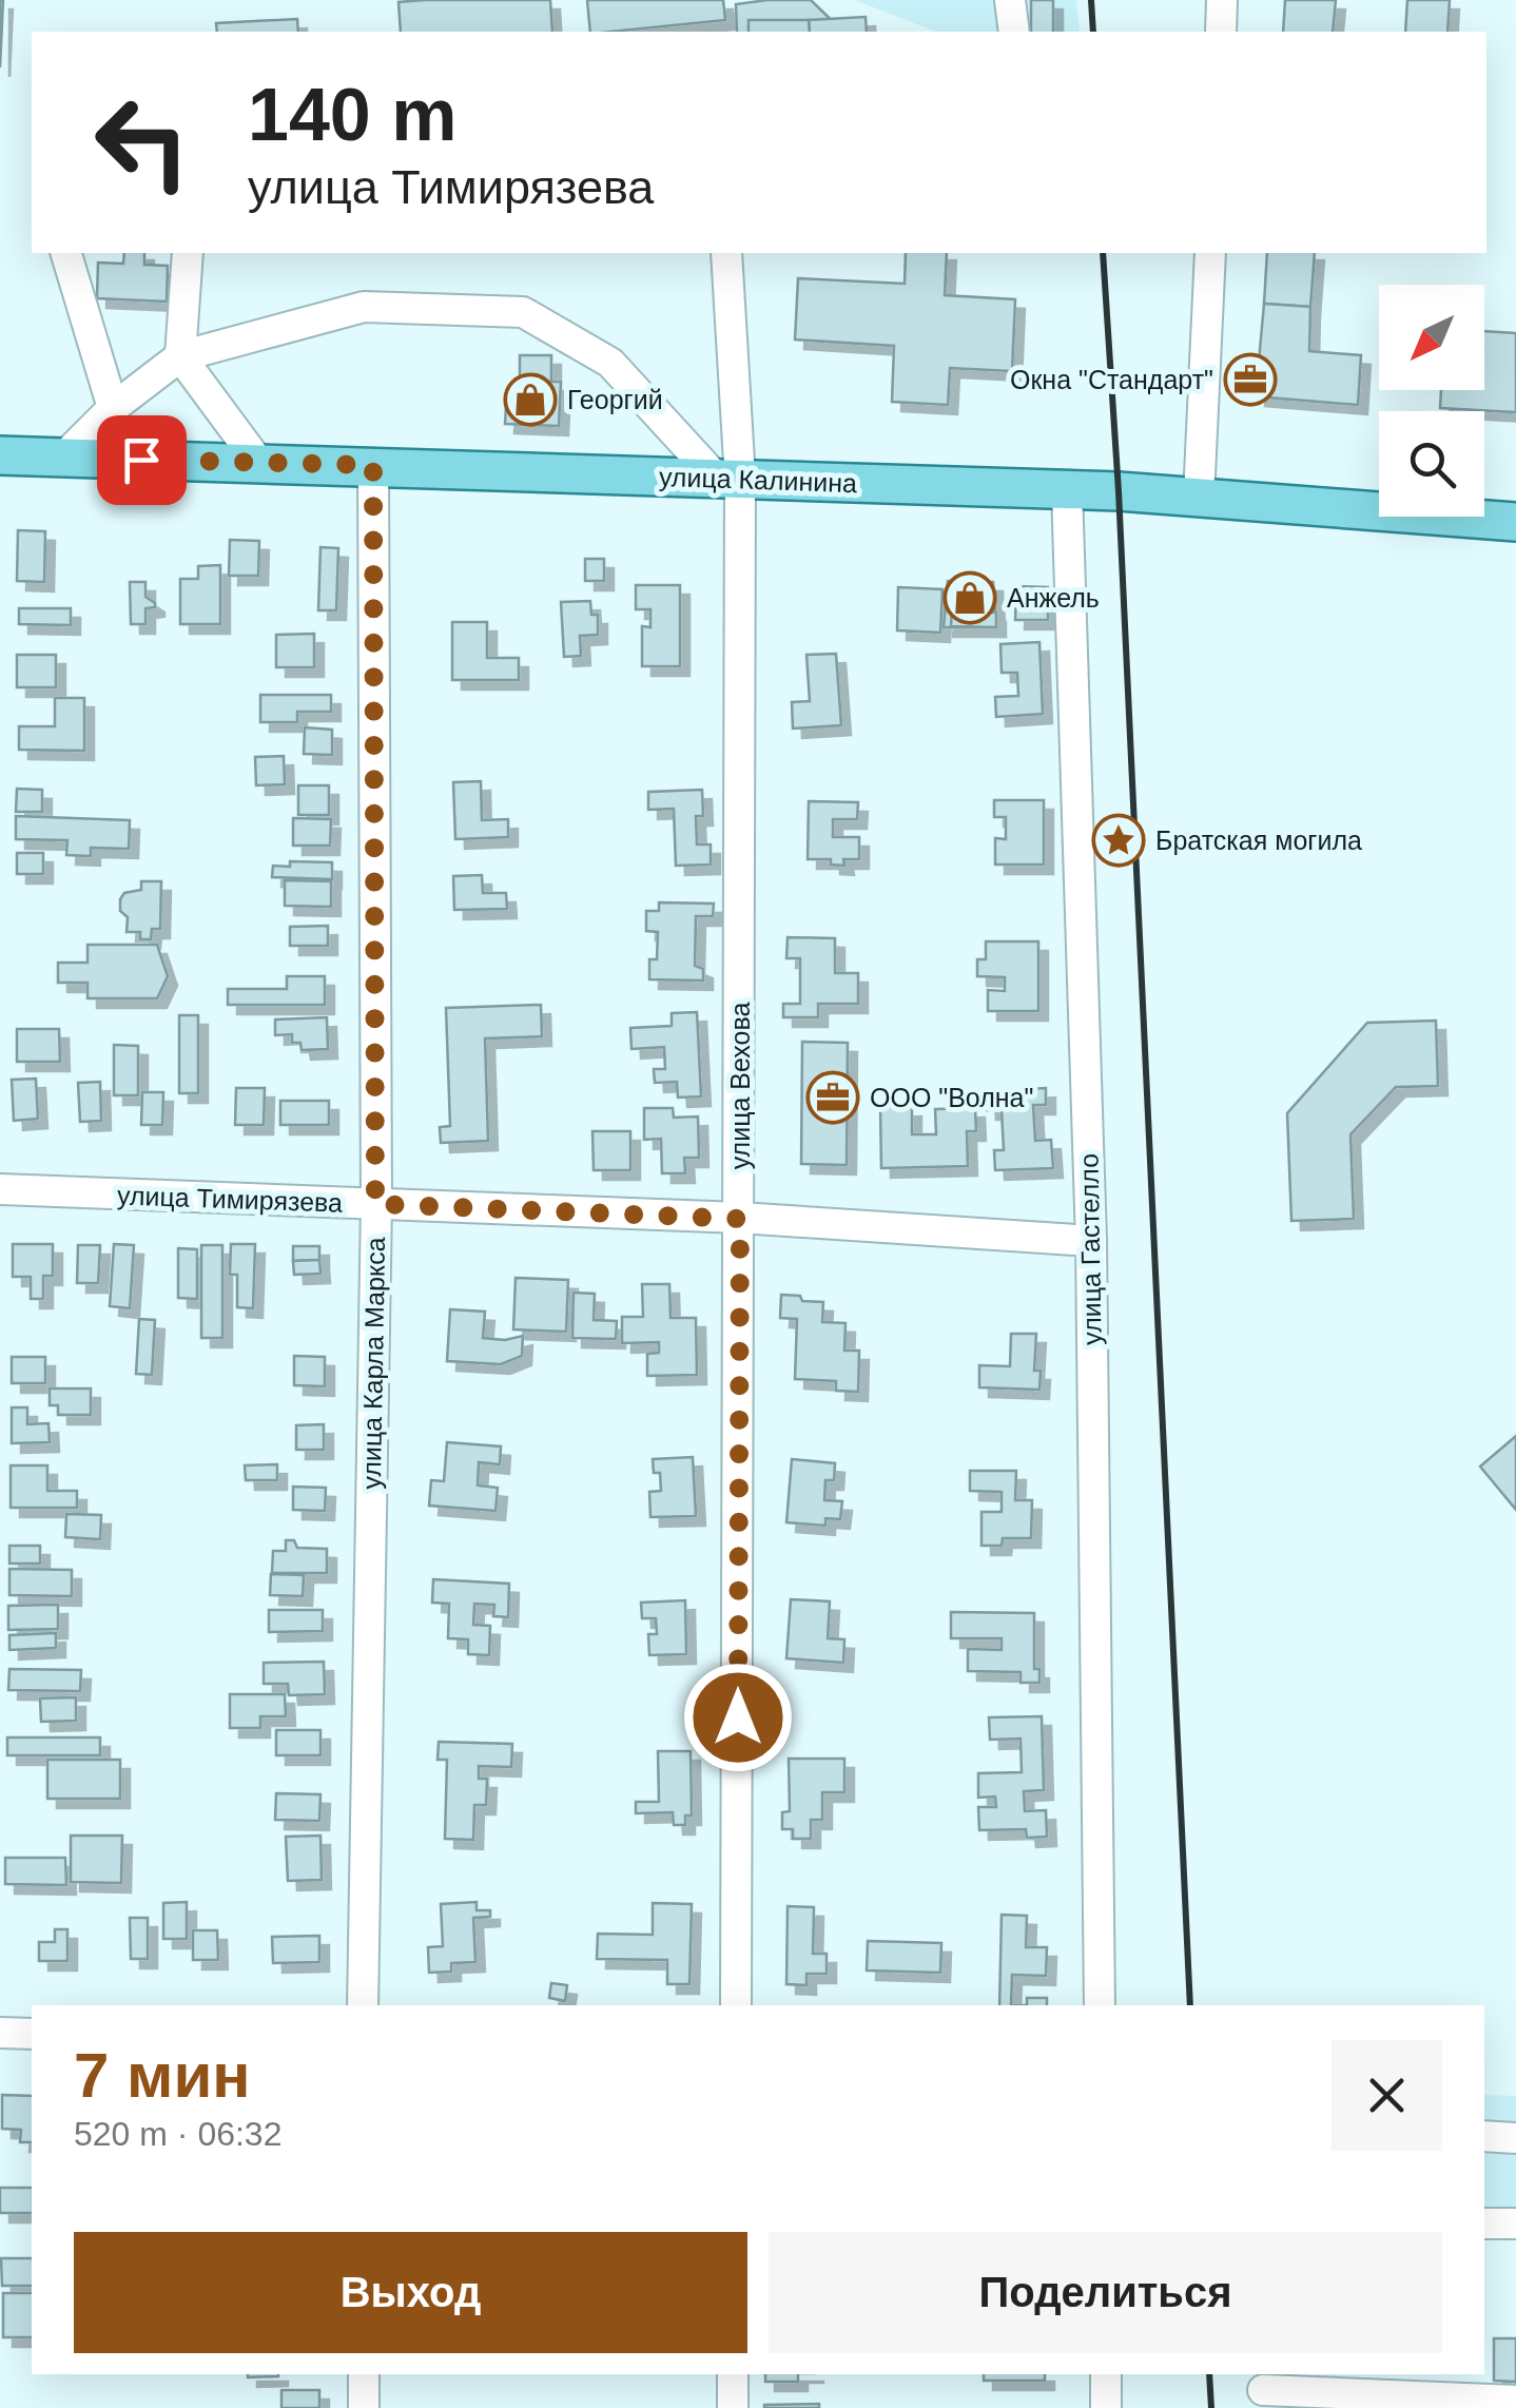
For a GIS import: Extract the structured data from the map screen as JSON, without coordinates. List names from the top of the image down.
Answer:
{
  "streets": {
    "main road": ["улица Калинина"],
    "street": [
      "улица Вехова",
      "улица Тимирязева",
      "улица Гастелло",
      "улица Карла Маркса"
    ]
  },
  "crossings": [
    ["улица Калинина", "улица Вехова"],
    ["улица Калинина", "улица Гастелло"],
    ["улица Калинина", "улица Карла Маркса"],
    ["улица Вехова", "улица Тимирязева"],
    ["улица Тимирязева", "улица Гастелло"],
    ["улица Тимирязева", "улица Карла Маркса"]
  ],
  "places": {
    "office": ["Окна \"Стандарт\"", "ООО \"Волна\""],
    "shop": ["Георгий", "Анжель"],
    "place": ["Братская могила"]
  },
  "north": "bottom left",
  "page": {
    "turn": ["140 m", "улица Тимирязева"],
    "heading": ["7 мин", "520 m · 06:32"],
    "buttons": ["Выход", "Поделиться"]
  }
}
